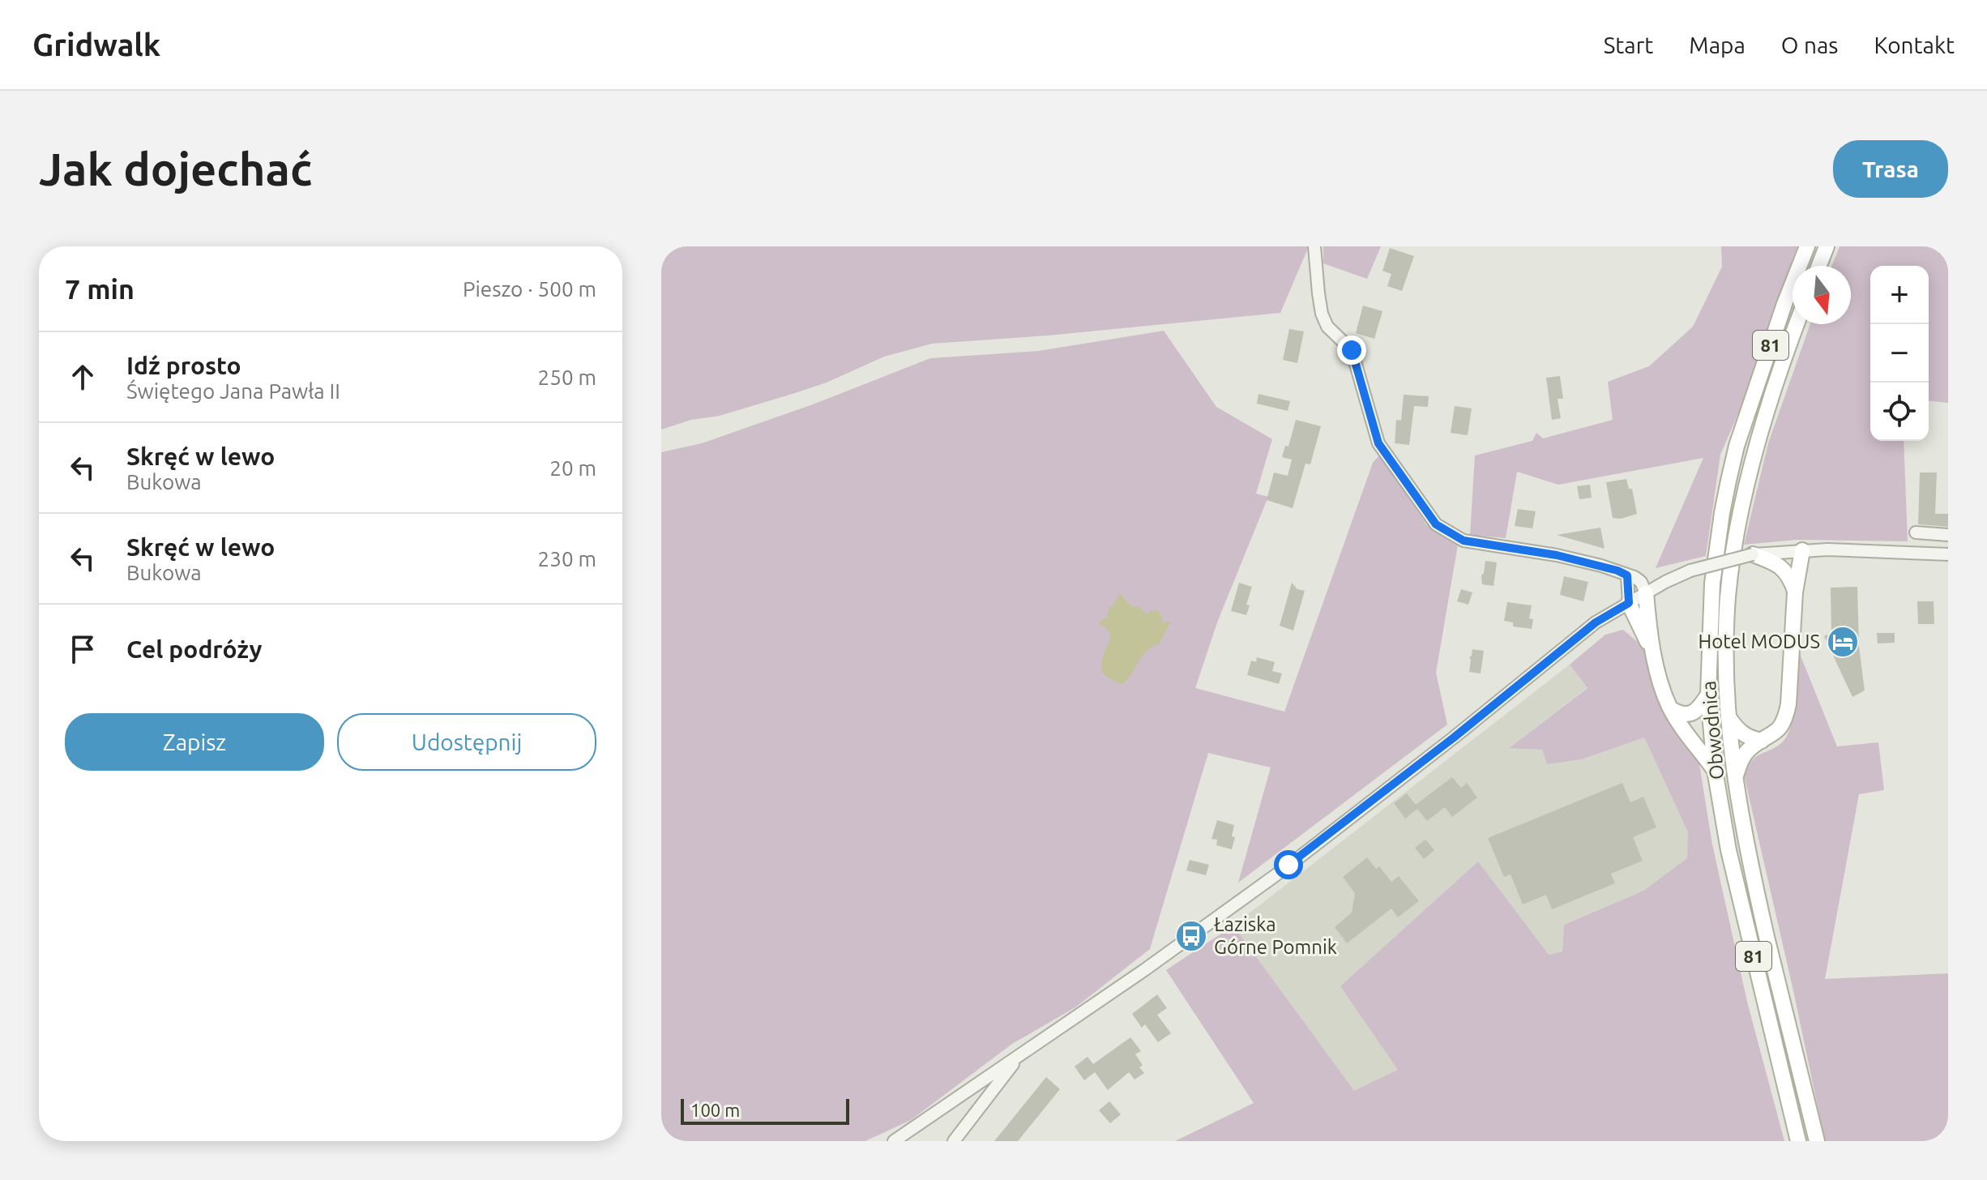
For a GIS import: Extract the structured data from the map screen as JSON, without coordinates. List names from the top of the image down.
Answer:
{
  "streets": {
    "main road": ["81", "Obwodnica"]
  },
  "places": {
    "hotel": ["Hotel MODUS"],
    "bus stop": ["Łaziska Górne Pomnik"]
  },
  "scale_bar": "100 m",
  "north": "bottom",
  "page": {
    "header": "Gridwalk",
    "nav": [
      "Start",
      "Mapa",
      "O nas",
      "Kontakt"
    ],
    "buttons": [
      "Trasa",
      ["Zapisz", "Udostępnij"]
    ],
    "title": "Jak dojechać",
    "heading": ["7 min", "Pieszo · 500 m"],
    "map_buttons": ["+", "−"],
    "list": [
      ["Idź prosto", "Świętego Jana Pawła II", "250 m"],
      ["Skręć w lewo", "Bukowa", "20 m"],
      ["Skręć w lewo", "Bukowa", "230 m"],
      "Cel podróży"
    ],
    "scale": "100 m"
  }
}
